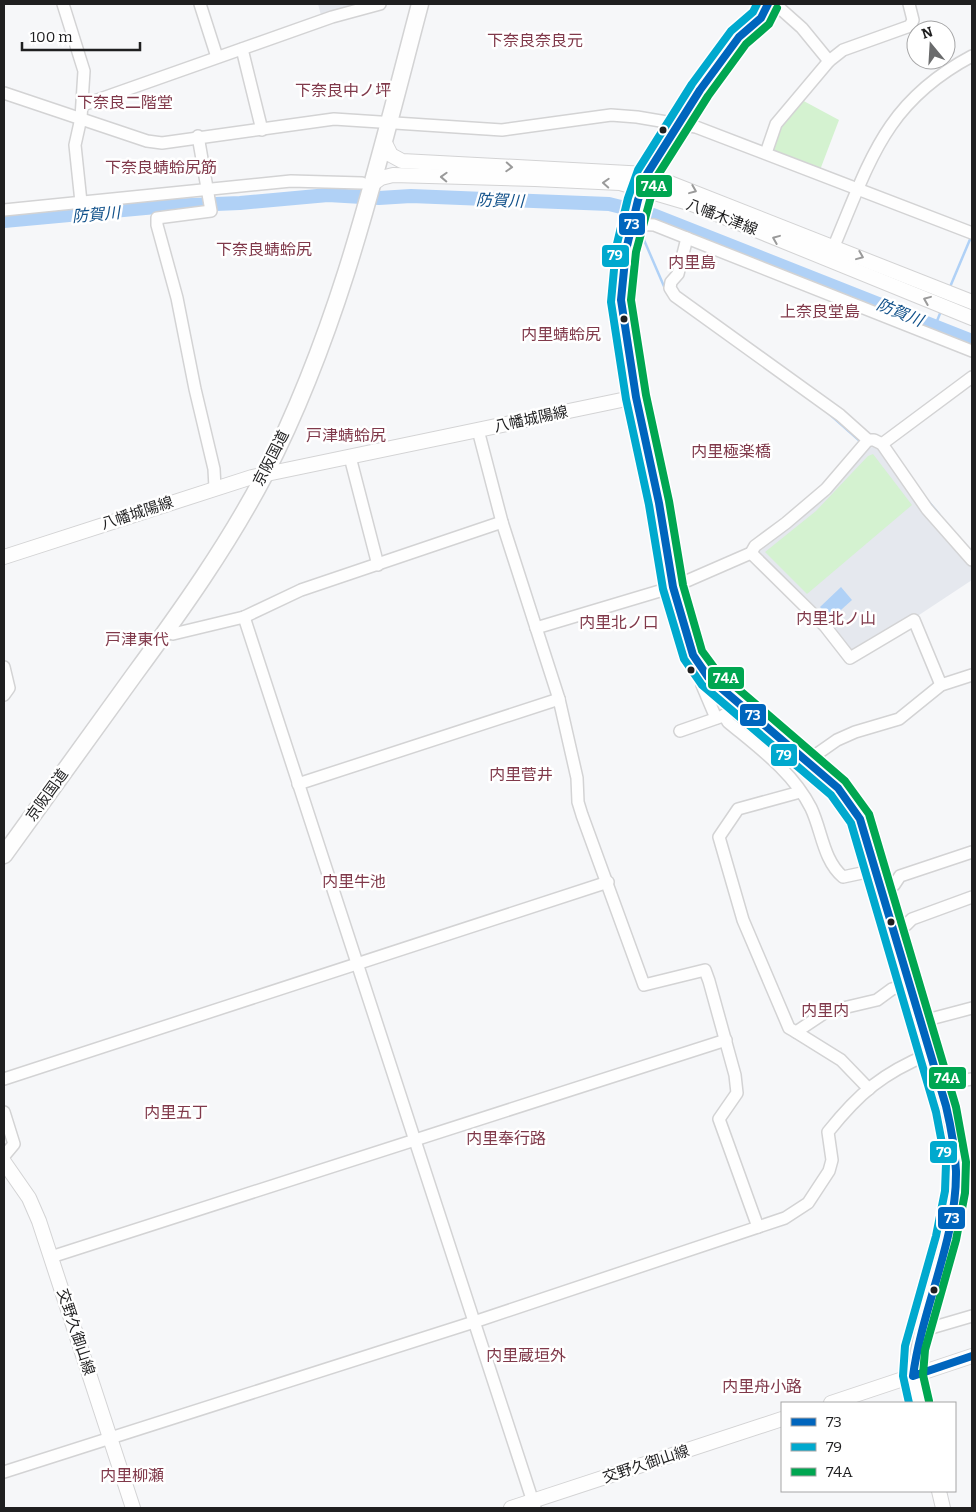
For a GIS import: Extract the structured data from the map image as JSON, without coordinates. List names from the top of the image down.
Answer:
{
  "streets": {
    "highway": ["京阪国道"],
    "main road": ["八幡木津線", "八幡城陽線", "交野久御山線"]
  },
  "crossings": [
    ["八幡木津線", "京阪国道"],
    ["八幡城陽線", "京阪国道"]
  ],
  "districts": [
    "下奈良奈良元",
    "下奈良中ノ坪",
    "下奈良二階堂",
    "下奈良蜻蛉尻筋",
    "下奈良蜻蛉尻",
    "内里島",
    "上奈良堂島",
    "内里蜻蛉尻",
    "戸津蜻蛉尻",
    "内里極楽橋",
    "内里北ノ山",
    "内里北ノ口",
    "戸津東代",
    "内里菅井",
    "内里牛池",
    "内里内",
    "内里五丁",
    "内里奉行路",
    "内里蔵垣外",
    "内里舟小路",
    "内里柳瀬"
  ],
  "water": ["防賀川"],
  "lines": ["transit line 73", "transit line 79", "transit line 74A"],
  "legend": ["73", "79", "74A"],
  "scale_bar": "100 m",
  "north": "top"
}
